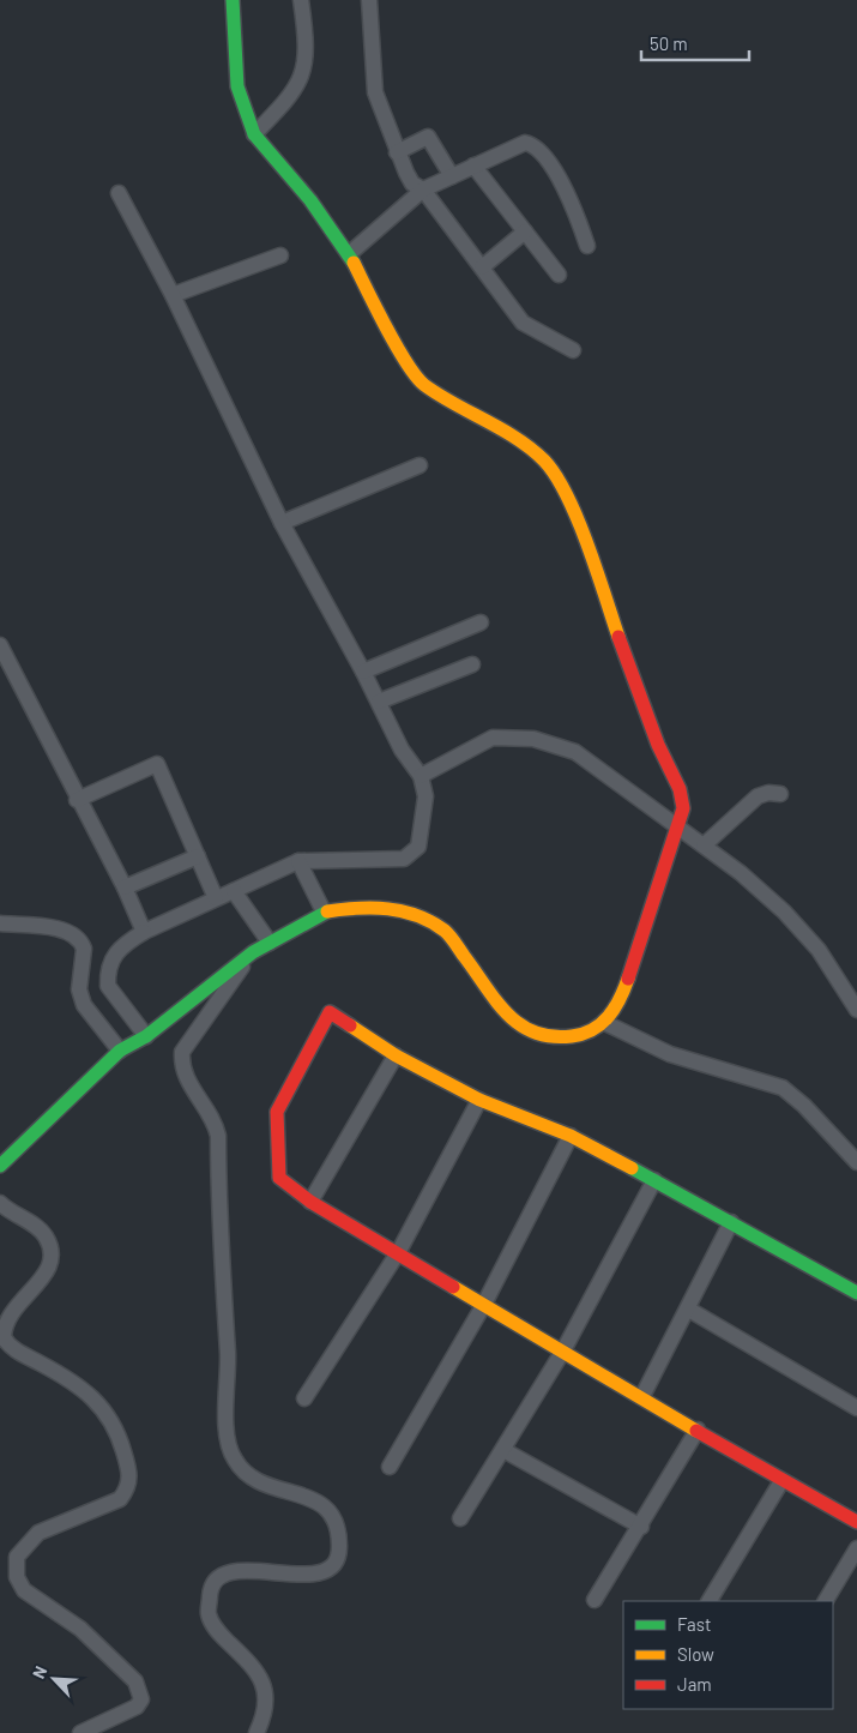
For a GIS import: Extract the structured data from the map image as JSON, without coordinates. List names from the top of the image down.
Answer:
{
  "legend": ["Fast", "Slow", "Jam"],
  "scale_bar": "50 m",
  "north": "top left"
}
